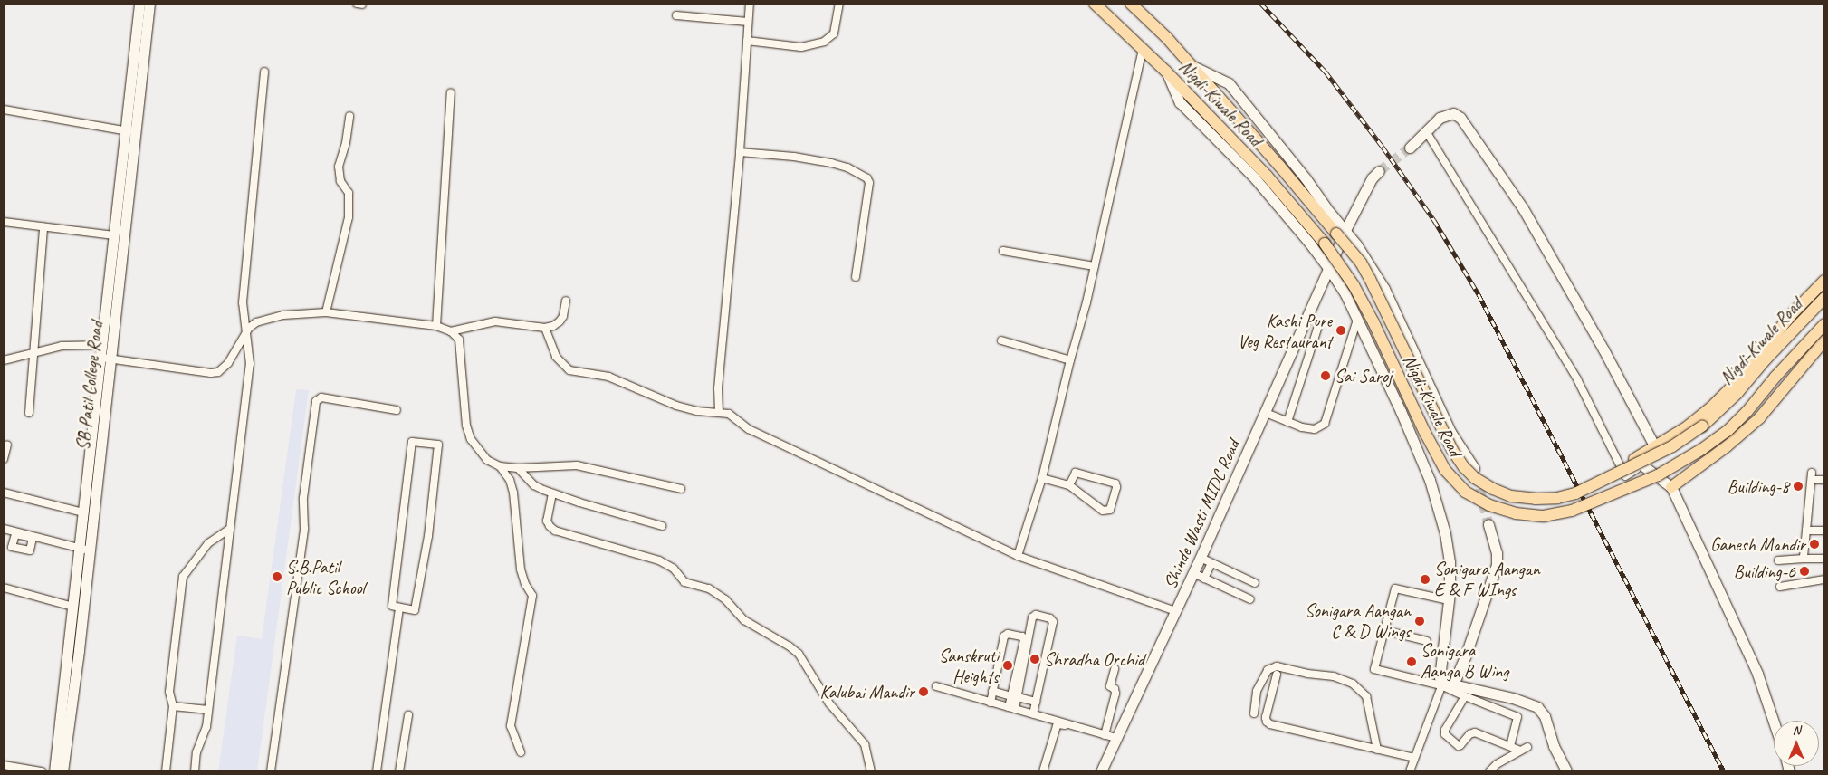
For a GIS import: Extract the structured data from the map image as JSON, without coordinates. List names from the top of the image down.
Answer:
{
  "streets": {
    "main road": ["Nigdi-Kiwale Road"],
    "street": ["SB Patil College Road", "Shinde Wasti MIDC Road"]
  },
  "places": [
    "Kashi Pure Veg Restaurant",
    "Sai Saroj",
    "Building-8",
    "Ganesh Mandir",
    "Building-6",
    "S.B.Patil Public School",
    "Sonigara Aangan E & F WIngs",
    "Sonigara Aangan C & D Wings",
    "Shradha Orchid",
    "Sonigara Aanga B Wing",
    "Sanskruti Heights",
    "Kalubai Mandir"
  ],
  "north": "top"
}
